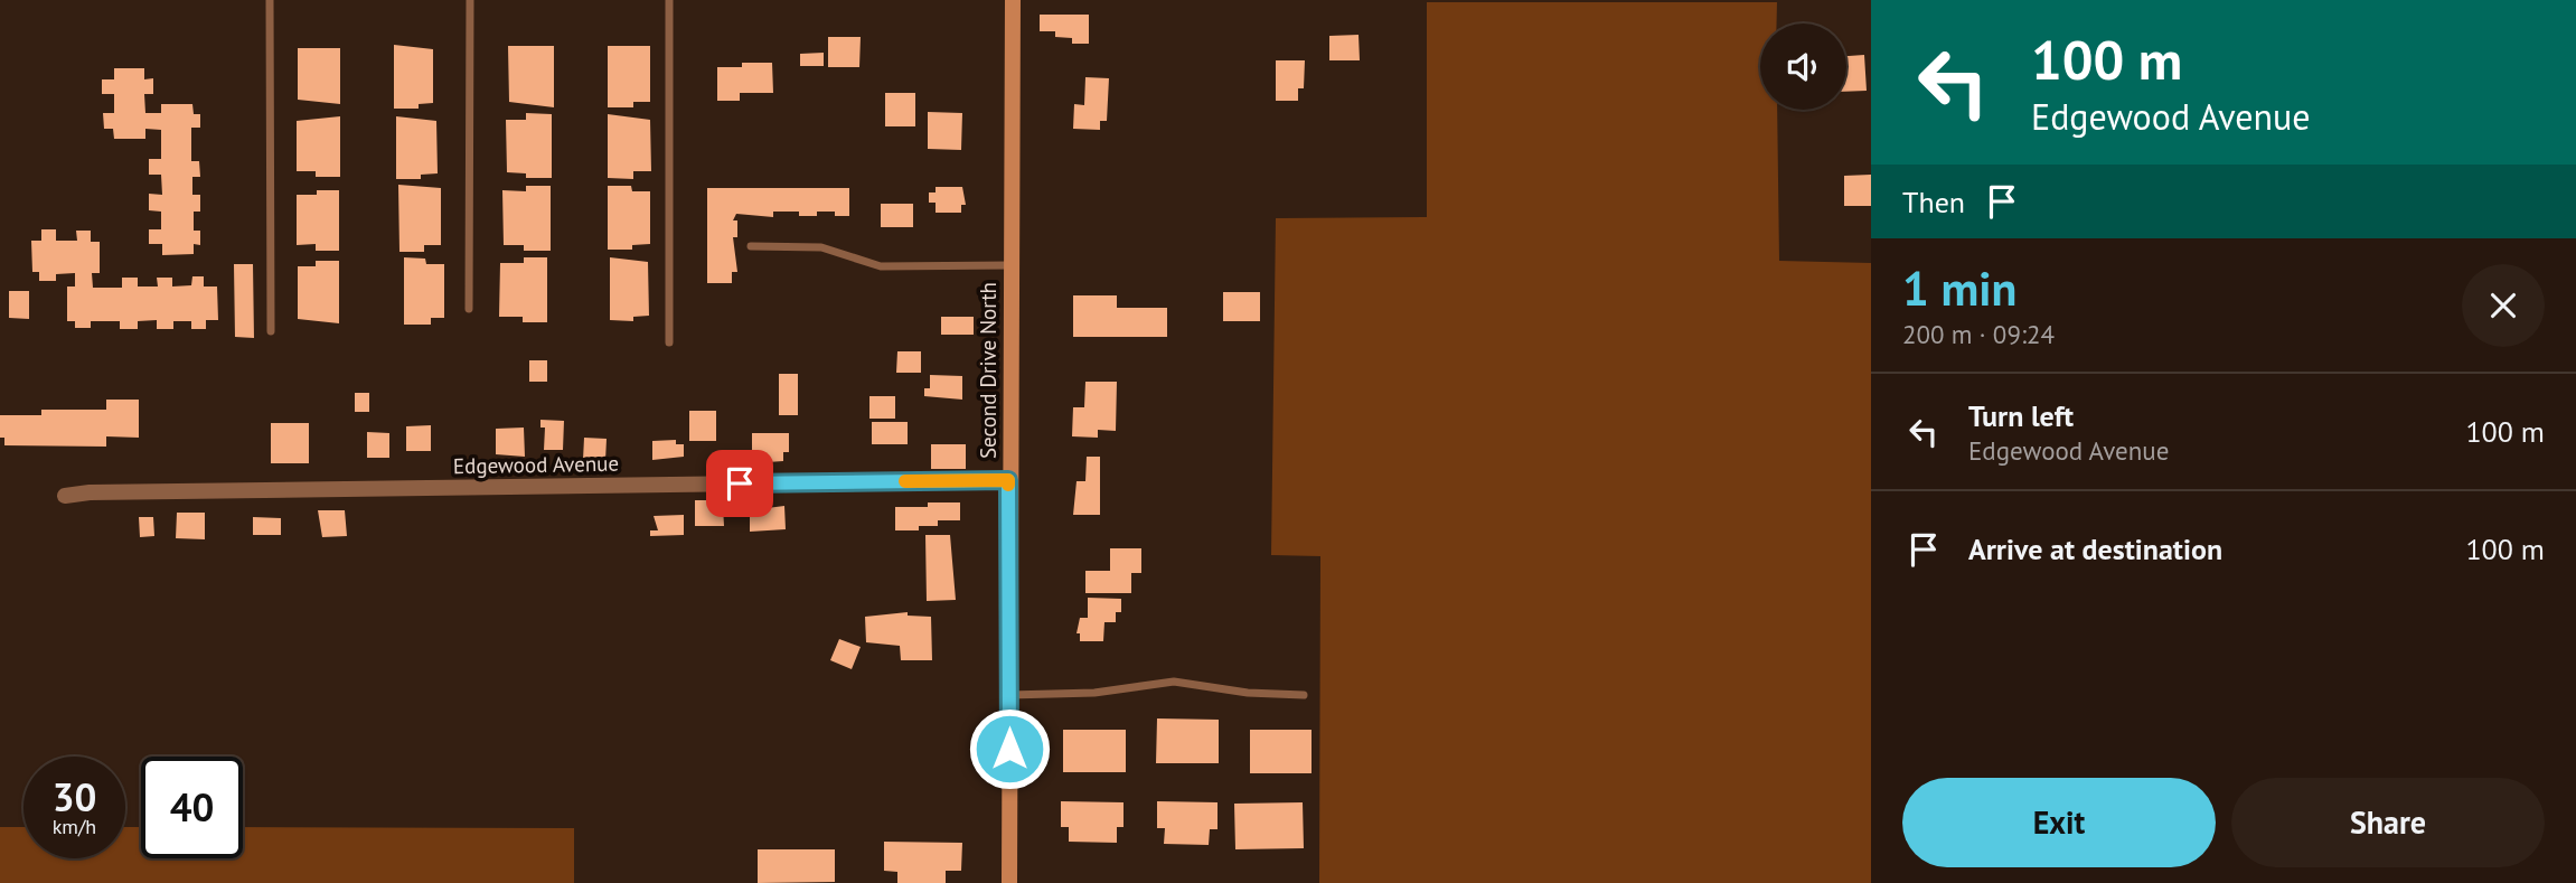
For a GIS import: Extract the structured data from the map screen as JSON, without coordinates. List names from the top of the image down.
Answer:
{
  "streets": {
    "street": ["Second Drive North", "Edgewood Avenue"]
  },
  "crossings": [
    ["Second Drive North", "Edgewood Avenue"]
  ],
  "page": {
    "turn": ["100 m", "Edgewood Avenue"],
    "then": "Then",
    "heading": ["1 min", "200 m · 09:24"],
    "list": [
      {
        "name": "Turn left",
        "note": "Edgewood Avenue",
        "value": "100 m"
      },
      {
        "name": "Arrive at destination",
        "value": "100 m"
      }
    ],
    "speed": "30 km/h",
    "limit": "40",
    "buttons": ["Exit", "Share"]
  }
}
